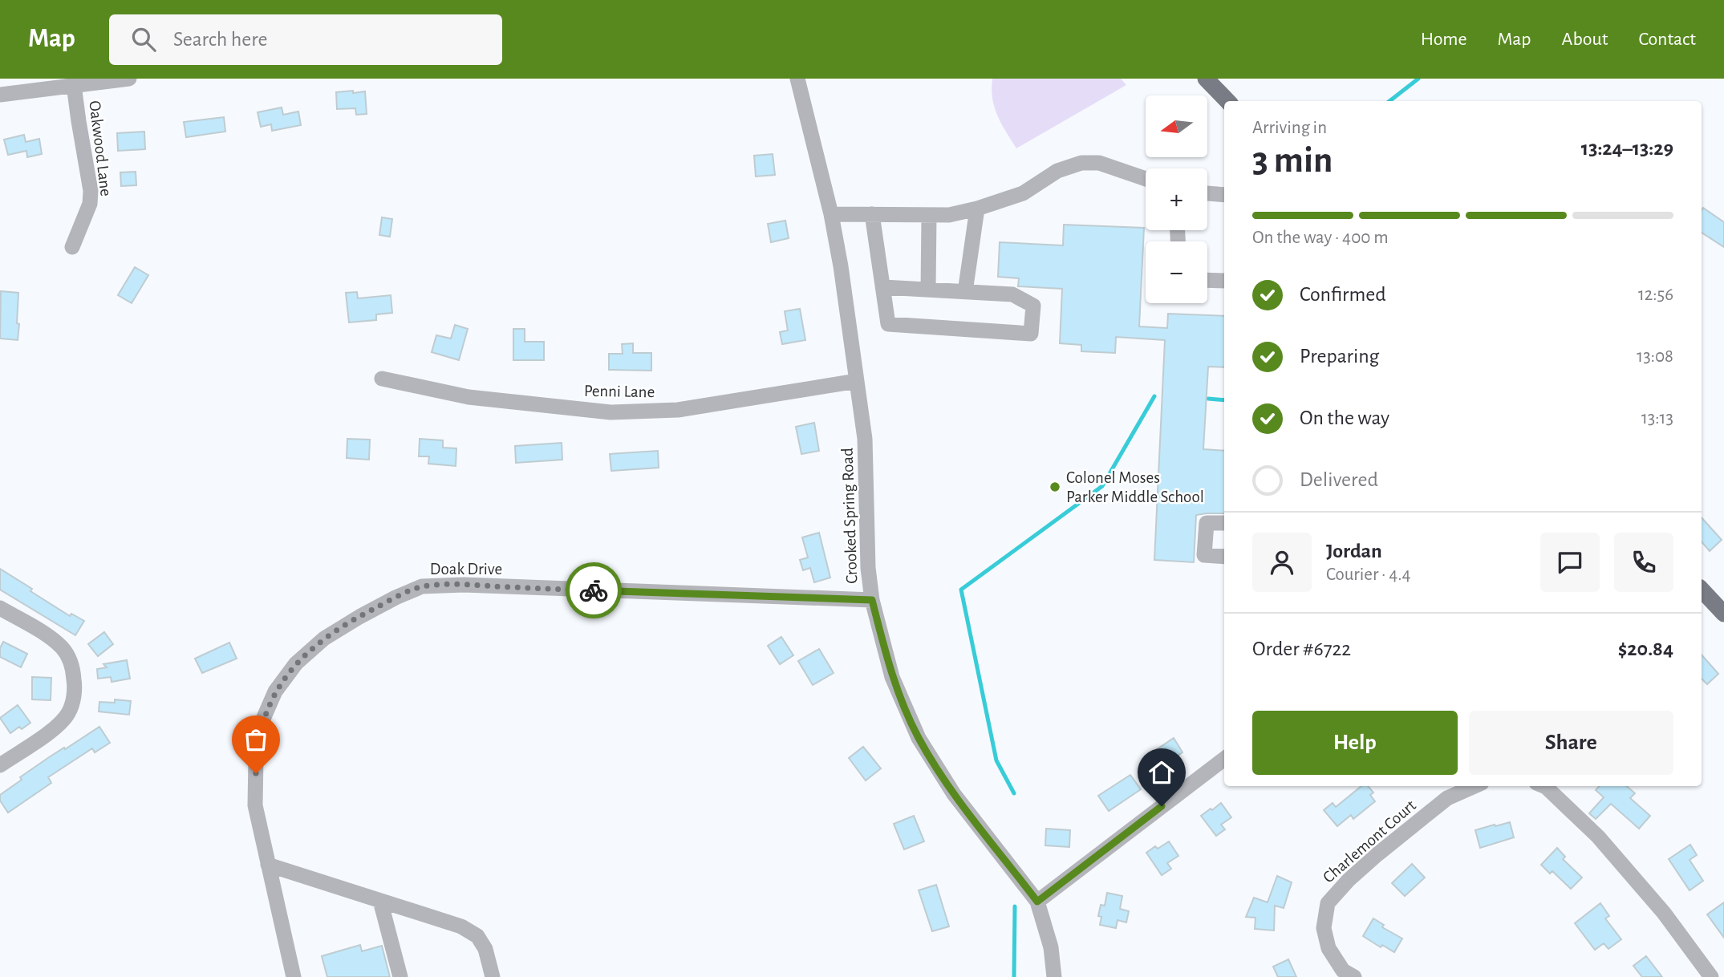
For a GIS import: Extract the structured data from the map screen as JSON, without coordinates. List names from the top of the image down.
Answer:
{
  "streets": {
    "street": [
      "Oakwood Lane",
      "Penni Lane",
      "Crooked Spring Road",
      "Doak Drive",
      "Charlemont Court"
    ]
  },
  "crossings": [
    ["Penni Lane", "Crooked Spring Road"],
    ["Crooked Spring Road", "Doak Drive"]
  ],
  "places": ["Colonel Moses Parker Middle School"],
  "north": "left",
  "page": {
    "header": "Map",
    "search": "Search here",
    "nav": [
      "Home",
      "Map",
      "About",
      "Contact"
    ],
    "map_buttons": ["+", "−"],
    "heading": ["3 min", "Arriving in", "13:24–13:29"],
    "panel": [
      "Jordan",
      "Courier · 4.4",
      "Order #6722",
      "$20.84"
    ],
    "bar": "On the way · 400 m",
    "list": [
      ["Confirmed", "12:56"],
      ["Preparing", "13:08"],
      ["On the way", "13:13"],
      "Delivered"
    ],
    "buttons": ["Help", "Share"]
  }
}
